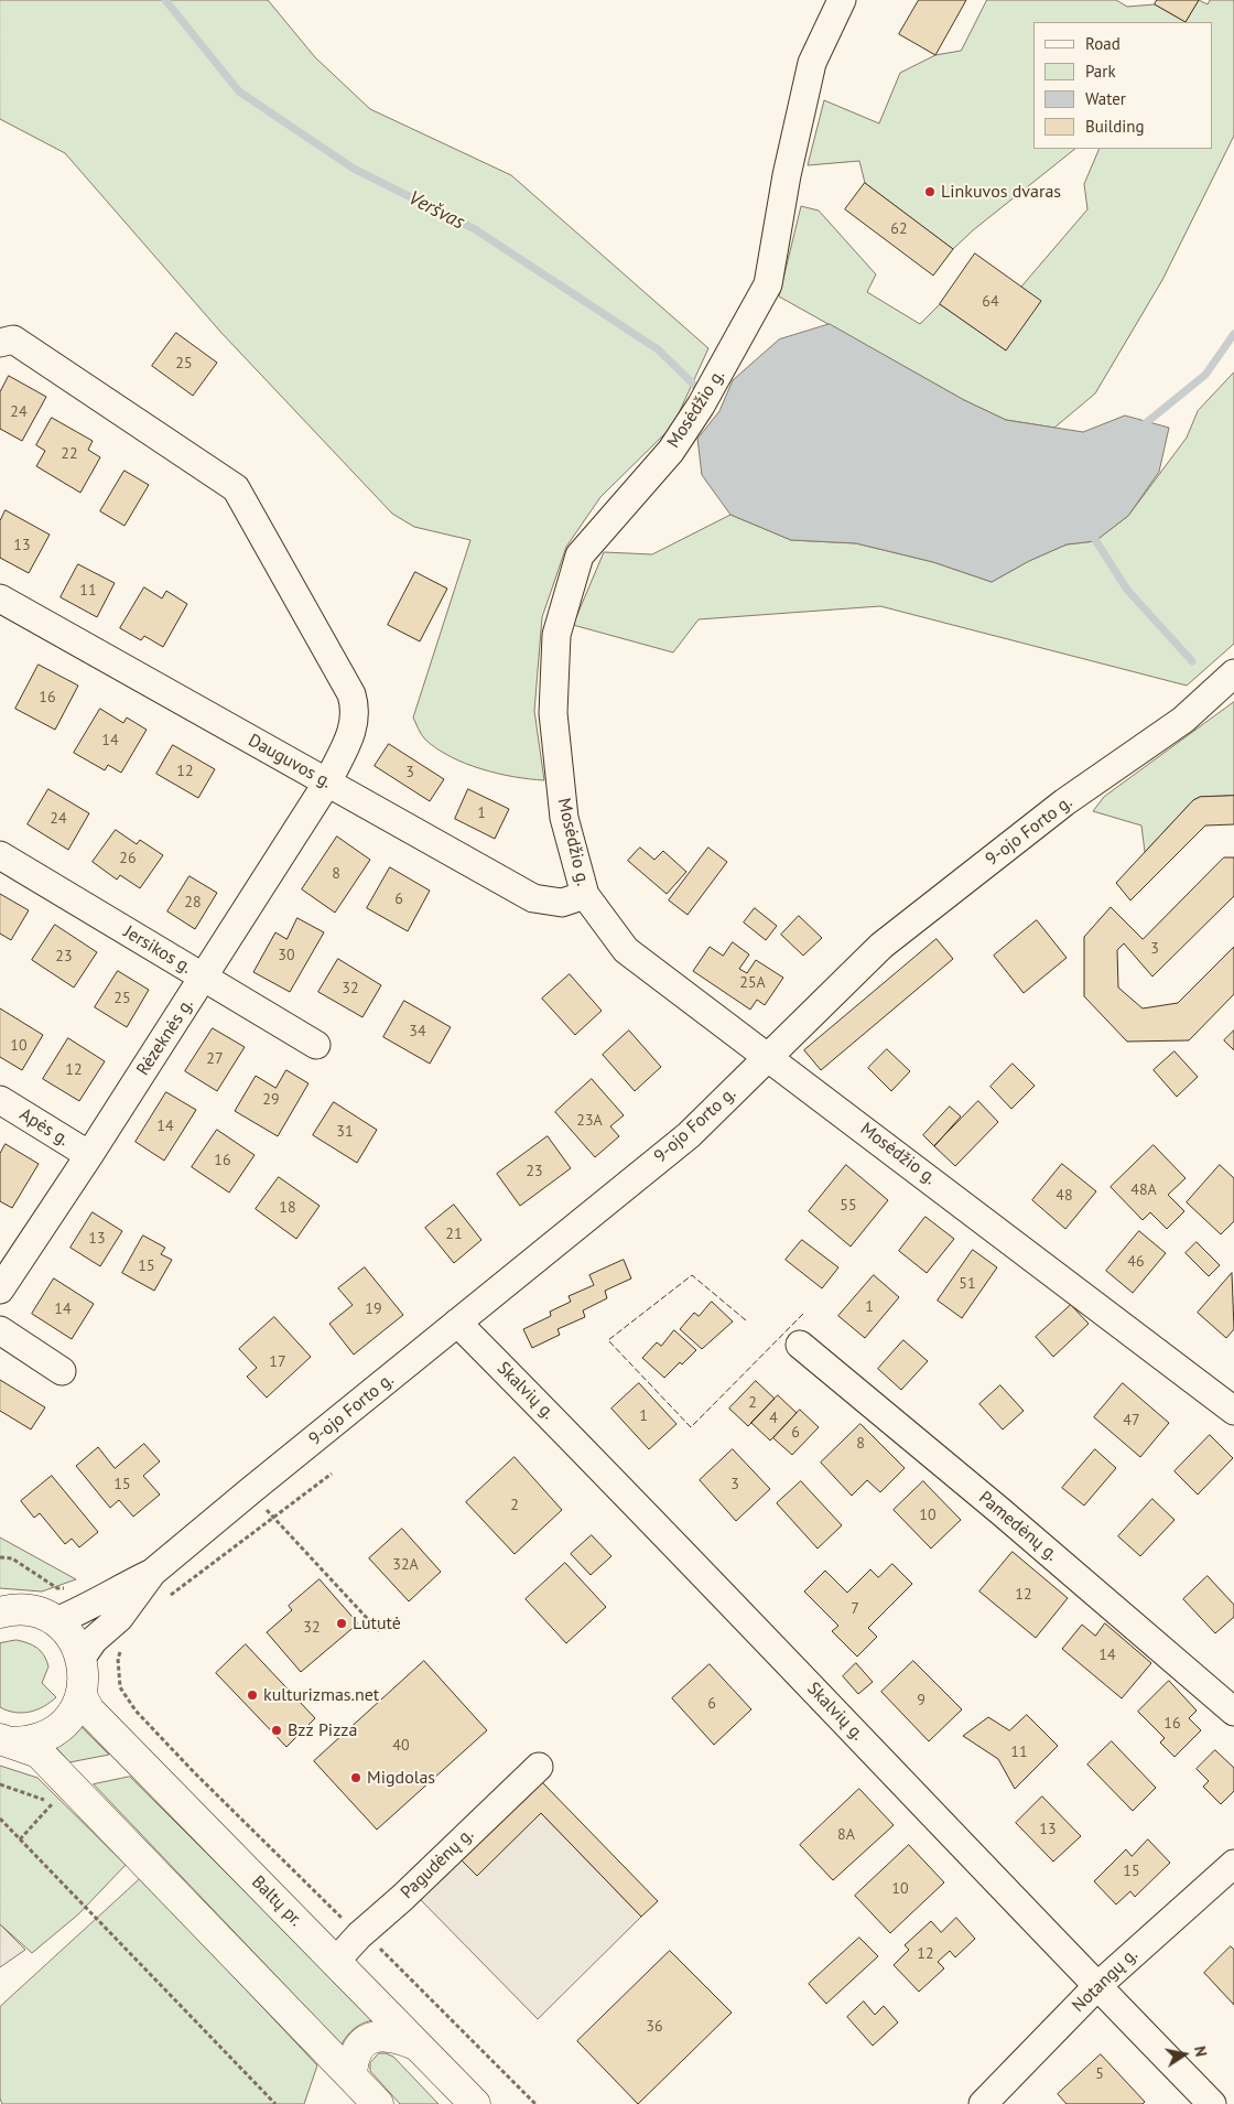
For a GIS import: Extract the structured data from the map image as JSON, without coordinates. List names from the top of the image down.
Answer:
{
  "streets": {
    "main road": ["Baltų pr."],
    "street": [
      "Mosėdžio g.",
      "Dauguvos g.",
      "9-ojo Forto g.",
      "Jersikos g.",
      "Rėzeknės g.",
      "Apės g.",
      "Skalvių g.",
      "Pamedėnų g.",
      "Pagudėnų g.",
      "Notangų g."
    ]
  },
  "crossings": [
    ["Mosėdžio g.", "Dauguvos g."],
    ["Mosėdžio g.", "9-ojo Forto g."],
    ["Dauguvos g.", "Rėzeknės g."],
    ["9-ojo Forto g.", "Skalvių g."],
    ["Jersikos g.", "Rėzeknės g."],
    ["Rėzeknės g.", "Apės g."],
    ["Skalvių g.", "Notangų g."],
    ["Pagudėnų g.", "Baltų pr."]
  ],
  "water": ["Veršvas"],
  "places": [
    "Linkuvos dvaras",
    "Lututė",
    "kulturizmas.net",
    "Bzz Pizza",
    "Migdolas"
  ],
  "house_numbers": [
    "62",
    "64",
    "25",
    "24",
    "22",
    "13",
    "11",
    "16",
    "14",
    "12",
    "3",
    "1",
    "24",
    "26",
    "8",
    "6",
    "28",
    "3",
    "30",
    "23",
    "25A",
    "32",
    "25",
    "34",
    "10",
    "27",
    "12",
    "29",
    "23A",
    "14",
    "31",
    "16",
    "23",
    "48A",
    "48",
    "55",
    "18",
    "21",
    "13",
    "46",
    "15",
    "51",
    "1",
    "14",
    "19",
    "17",
    "2",
    "1",
    "4",
    "47",
    "6",
    "8",
    "15",
    "3",
    "2",
    "10",
    "32A",
    "12",
    "7",
    "32",
    "14",
    "9",
    "6",
    "16",
    "40",
    "11",
    "13",
    "8A",
    "15",
    "10",
    "12",
    "36",
    "5"
  ],
  "legend": [
    "Road",
    "Park",
    "Water",
    "Building"
  ],
  "north": "right"
}
